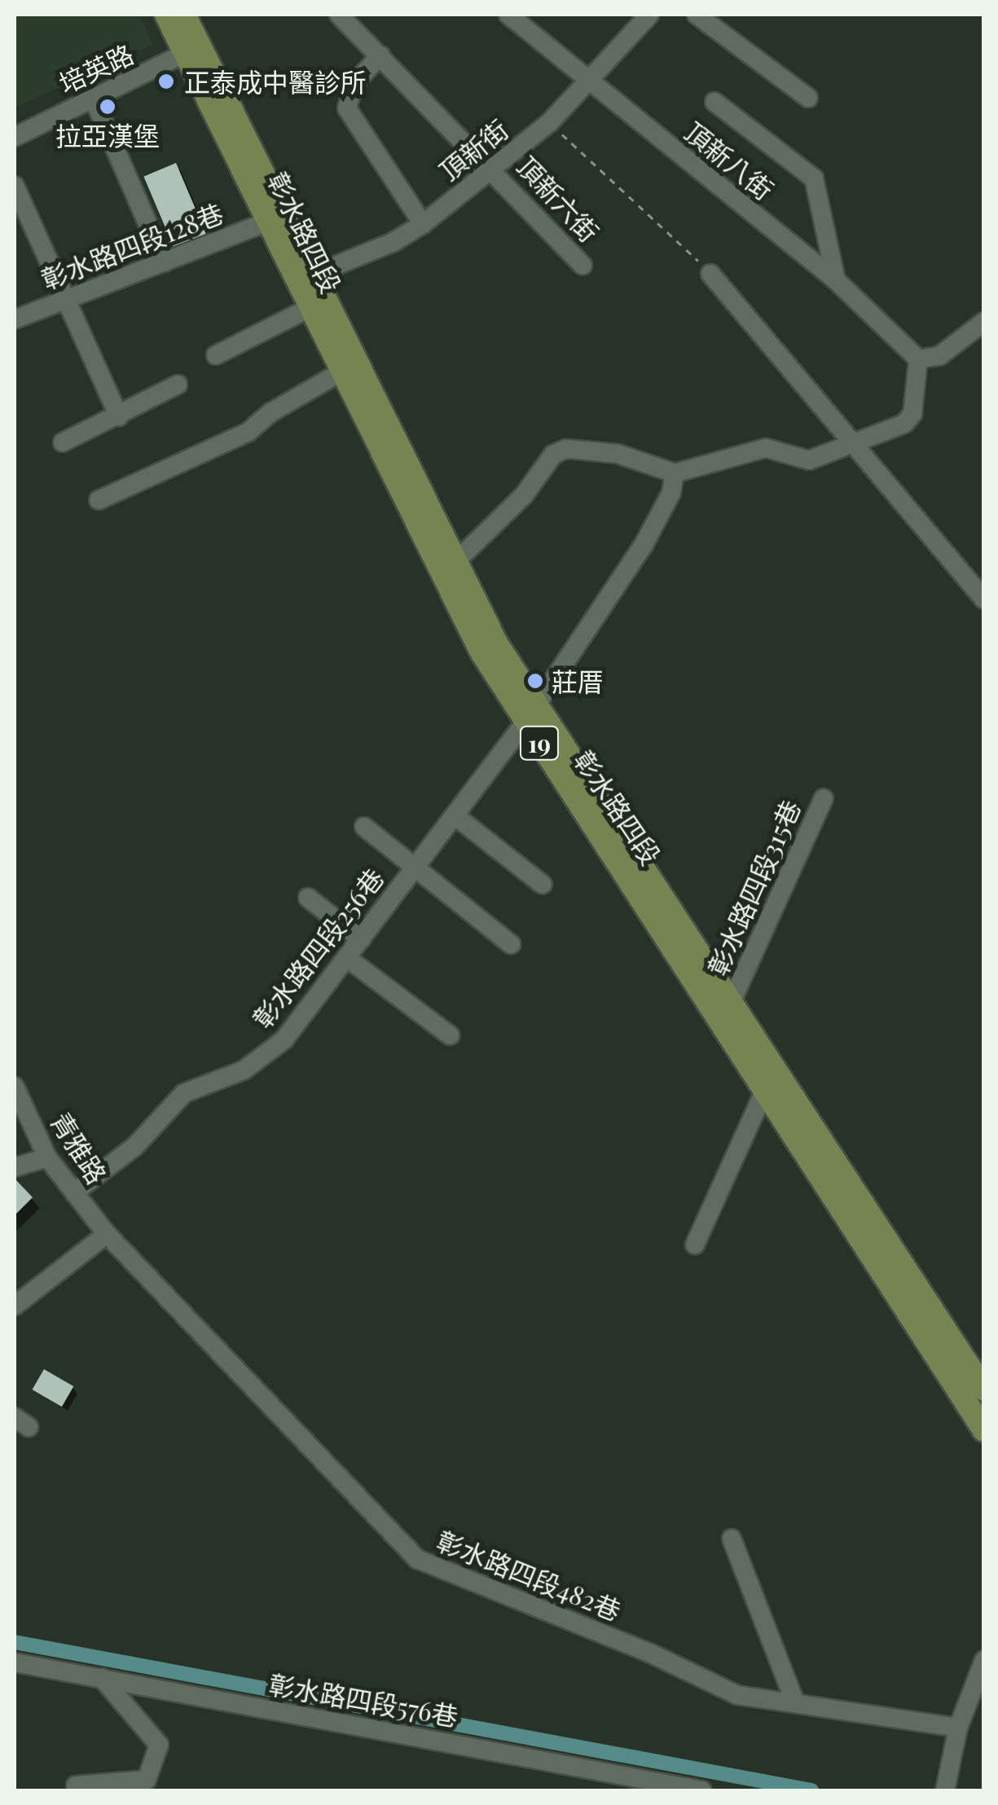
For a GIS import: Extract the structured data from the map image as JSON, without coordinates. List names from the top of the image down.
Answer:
{
  "streets": {
    "main road": ["彰水路四段", "19"],
    "street": [
      "培英路",
      "頂新街",
      "頂新八街",
      "頂新六街",
      "彰水路四段128巷",
      "彰水路四段315巷",
      "彰水路四段256巷",
      "青雅路",
      "彰水路四段482巷",
      "彰水路四段576巷"
    ]
  },
  "crossings": [
    ["培英路", "彰水路四段"],
    ["頂新街", "頂新八街"],
    ["頂新街", "頂新六街"],
    ["頂新街", "彰水路四段"],
    ["彰水路四段", "彰水路四段128巷"],
    ["彰水路四段", "彰水路四段315巷"],
    ["彰水路四段", "彰水路四段256巷"],
    ["彰水路四段256巷", "青雅路"],
    ["青雅路", "彰水路四段482巷"]
  ],
  "places": ["正泰成中醫診所", "拉亞漢堡", "莊厝"]
}
